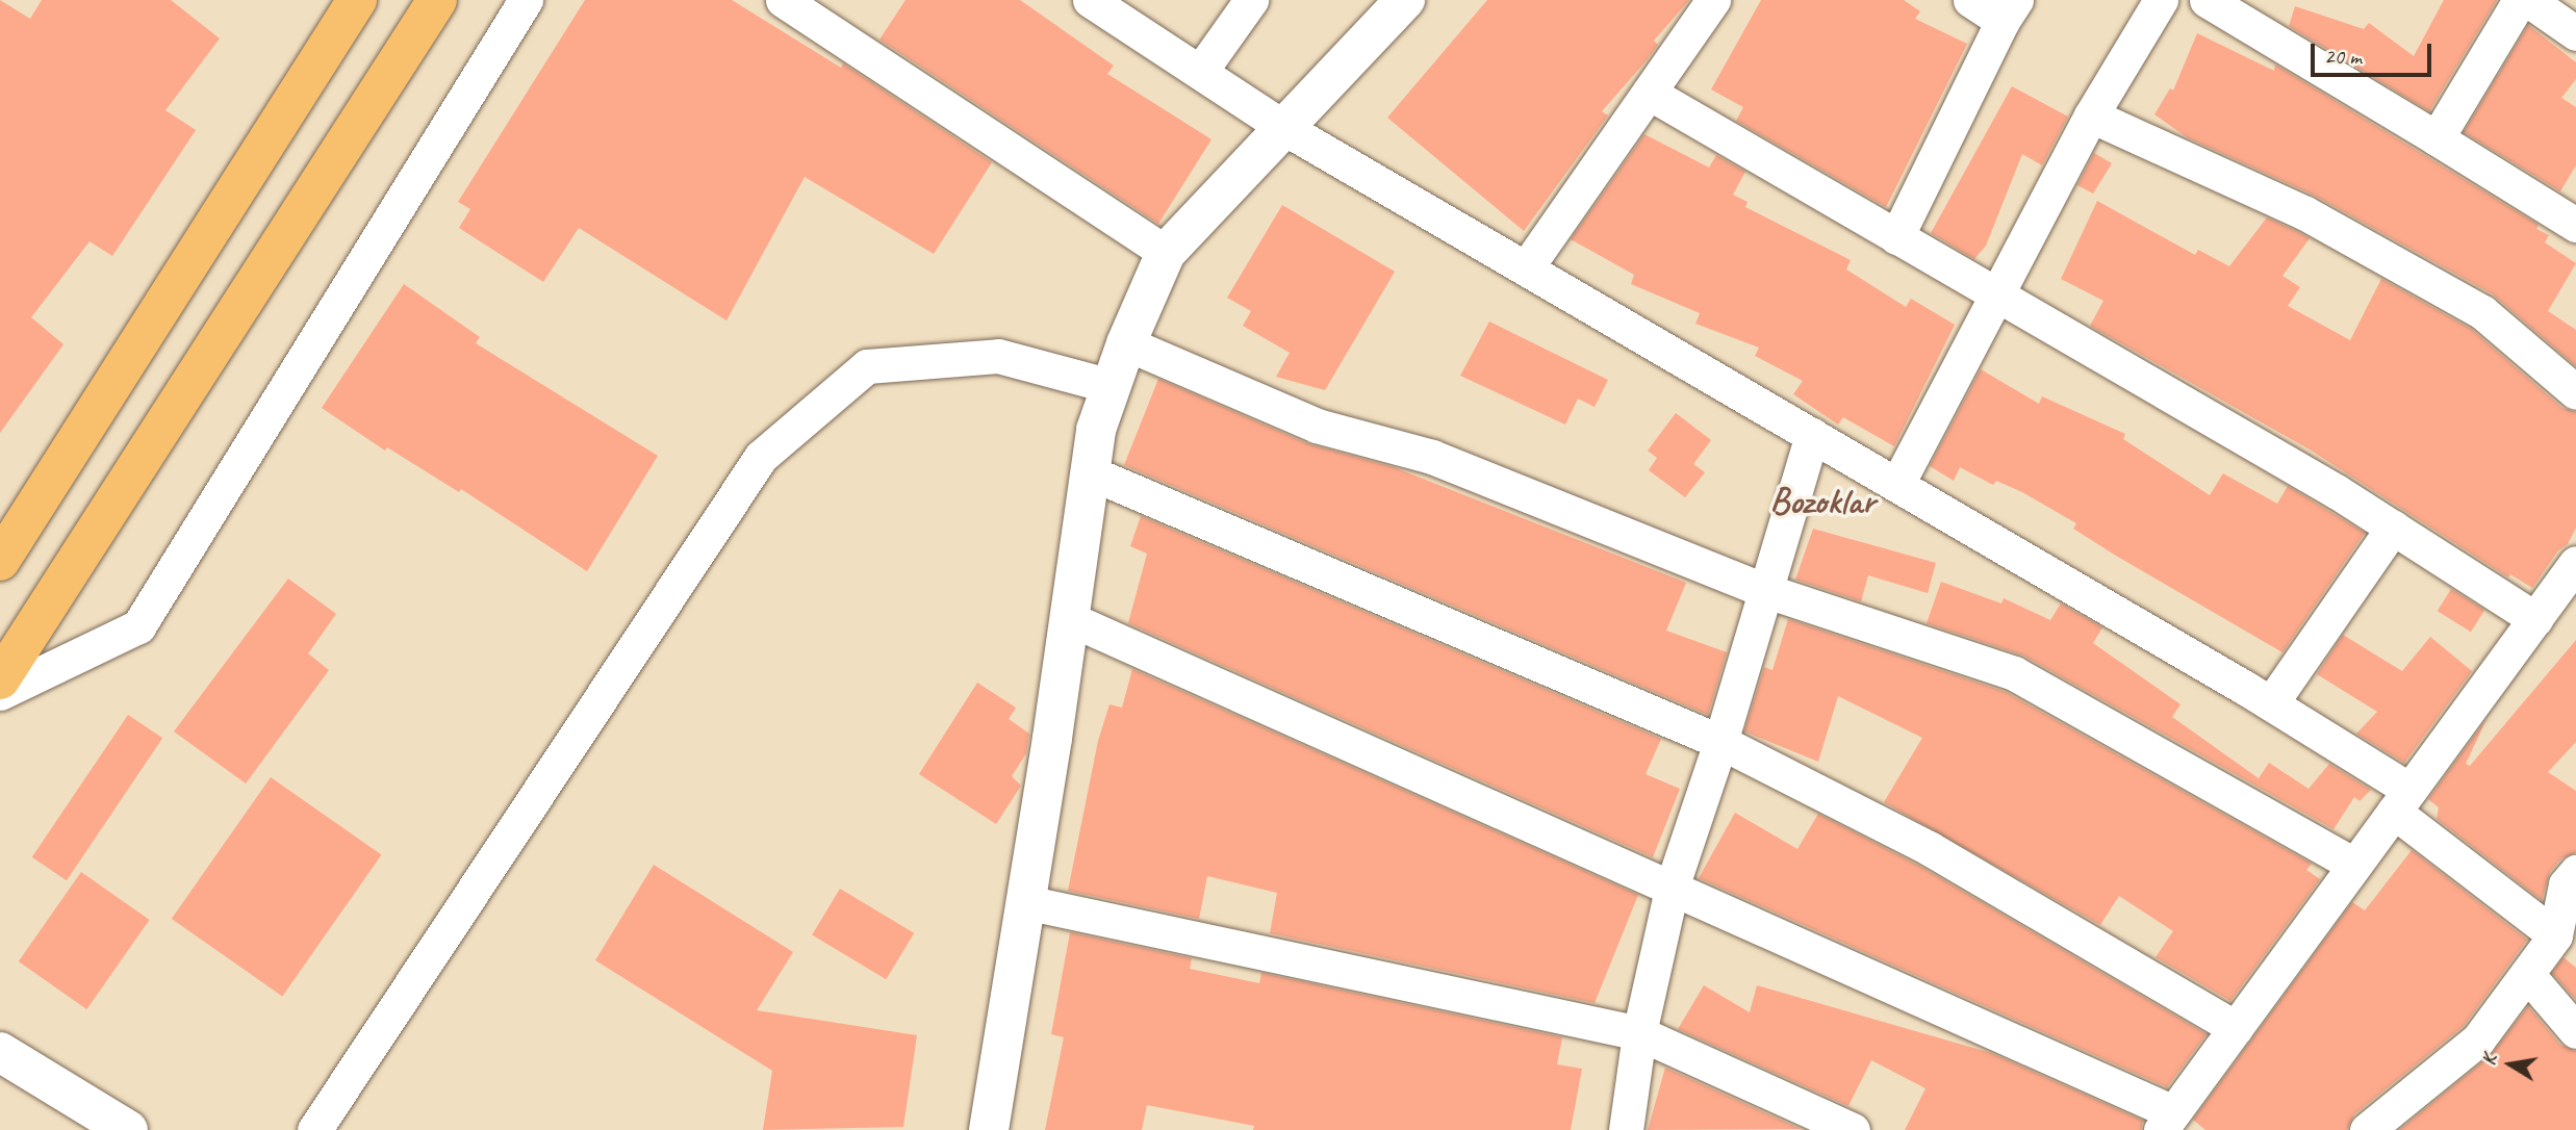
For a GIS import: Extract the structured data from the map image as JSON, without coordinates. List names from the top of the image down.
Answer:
{
  "districts": ["Bozoklar"],
  "scale_bar": "20 m",
  "north": "left"
}
